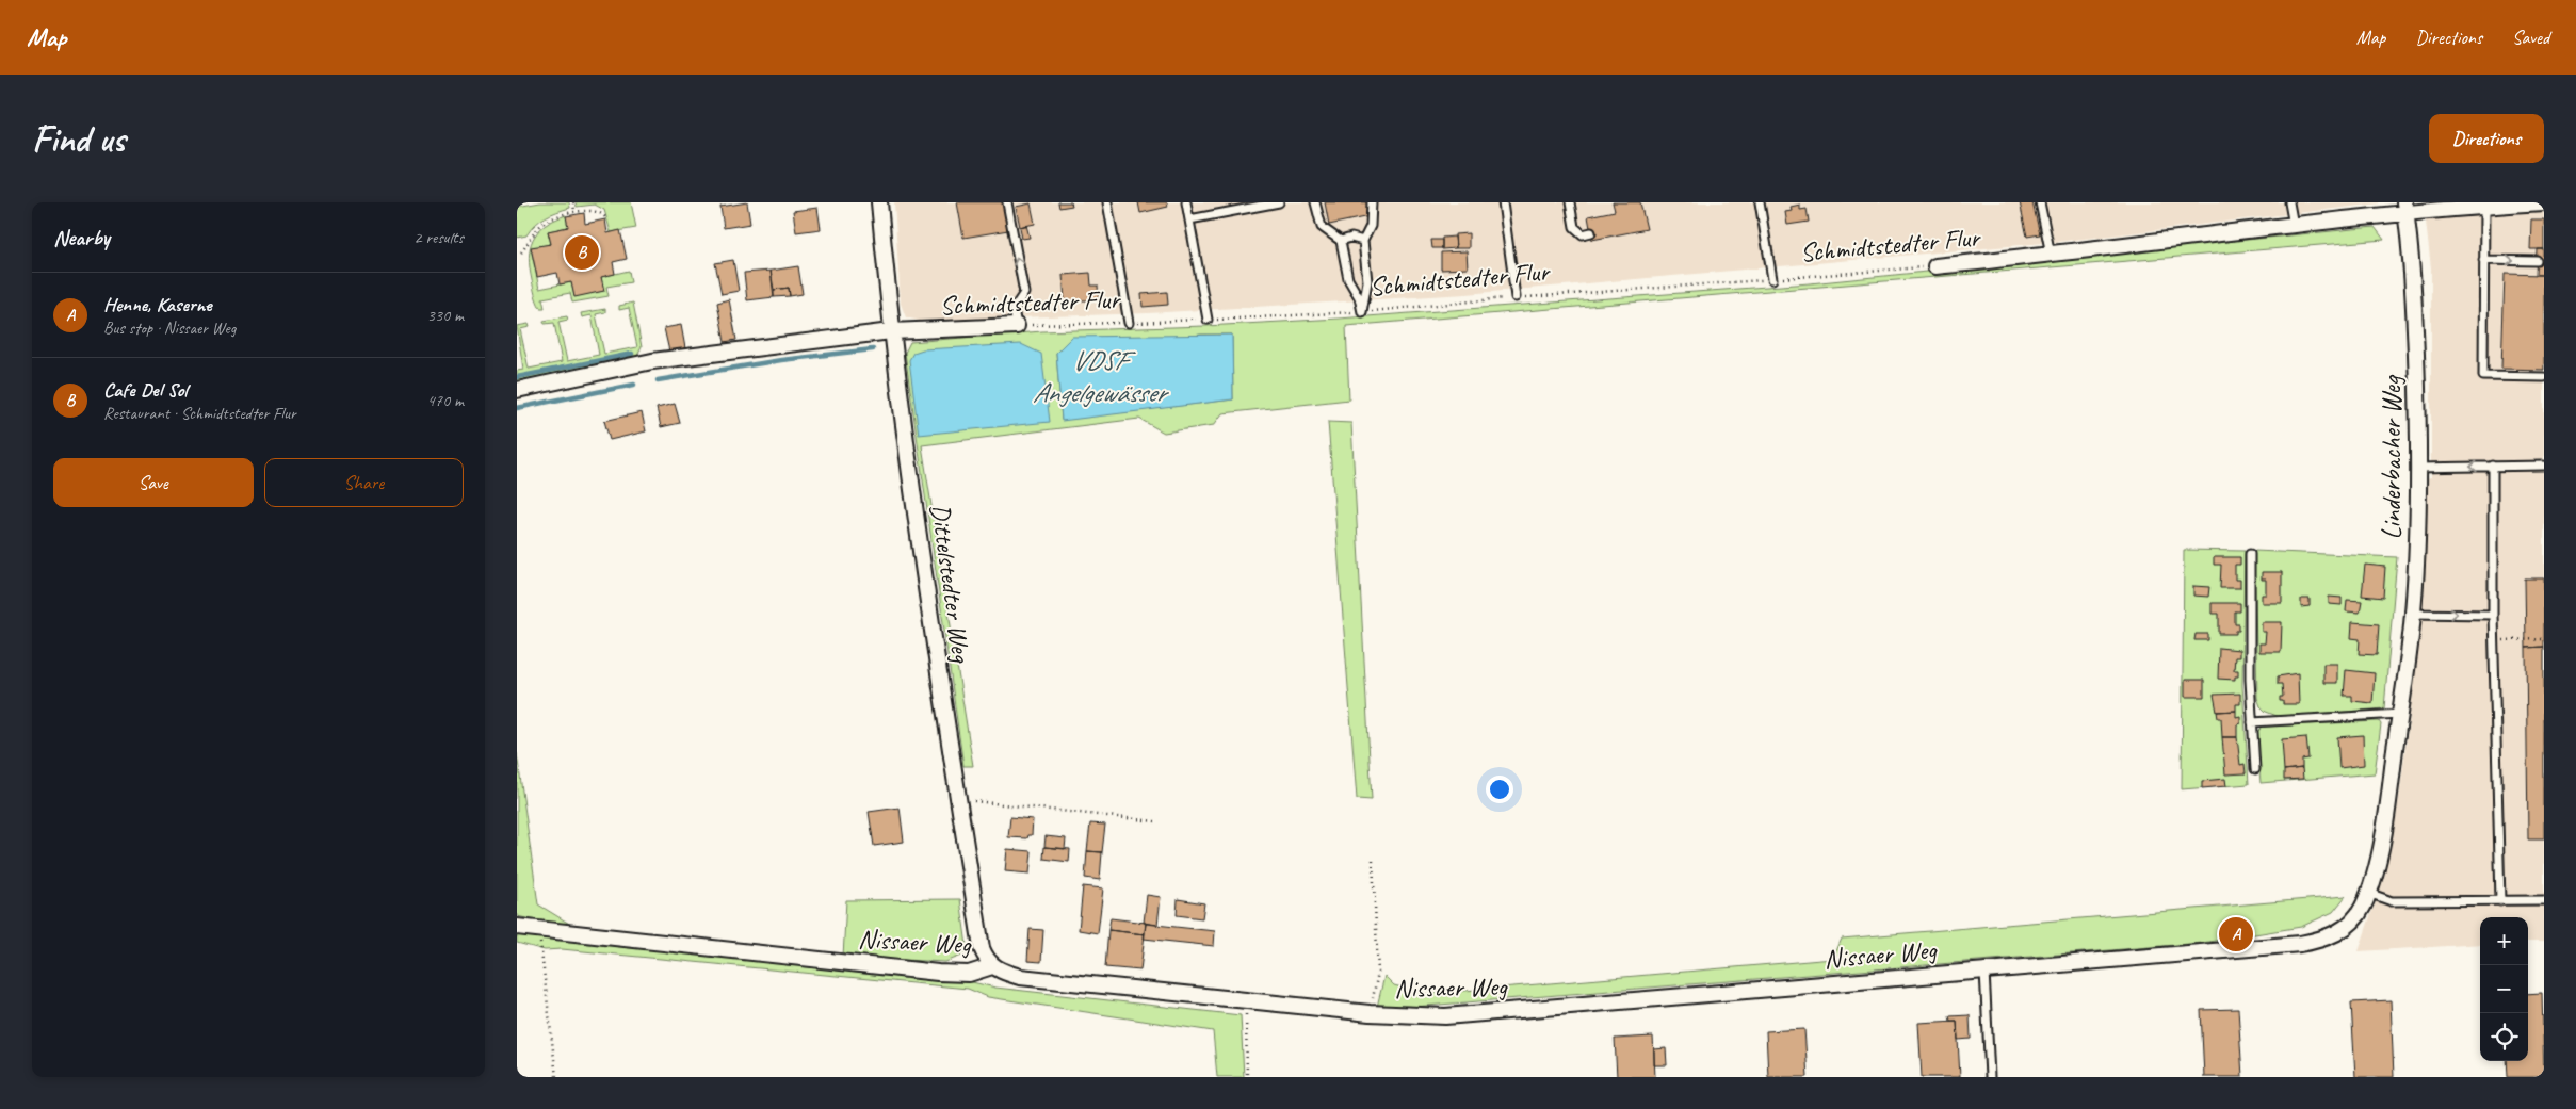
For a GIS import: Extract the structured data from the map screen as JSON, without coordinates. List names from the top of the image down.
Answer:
{
  "streets": {
    "street": [
      "Schmidtstedter Flur",
      "Linderbacher Weg",
      "Dittelstedter Weg",
      "Nissaer Weg"
    ]
  },
  "crossings": [
    ["Schmidtstedter Flur", "Linderbacher Weg"],
    ["Schmidtstedter Flur", "Dittelstedter Weg"],
    ["Linderbacher Weg", "Nissaer Weg"],
    ["Dittelstedter Weg", "Nissaer Weg"]
  ],
  "water": ["VDSF Angelgewässer"],
  "page": {
    "header": "Map",
    "nav": ["Map", "Directions", "Saved"],
    "buttons": [
      "Directions",
      ["Save", "Share"]
    ],
    "title": "Find us",
    "heading": ["Nearby", "2 results"],
    "pins": ["B", "A"],
    "list": [
      {
        "mark": "A",
        "name": "Henne, Kaserne",
        "note": "Bus stop · Nissaer Weg",
        "value": "330 m"
      },
      {
        "mark": "B",
        "name": "Cafe Del Sol",
        "note": "Restaurant · Schmidtstedter Flur",
        "value": "470 m"
      }
    ],
    "map_buttons": ["+", "−"]
  }
}
